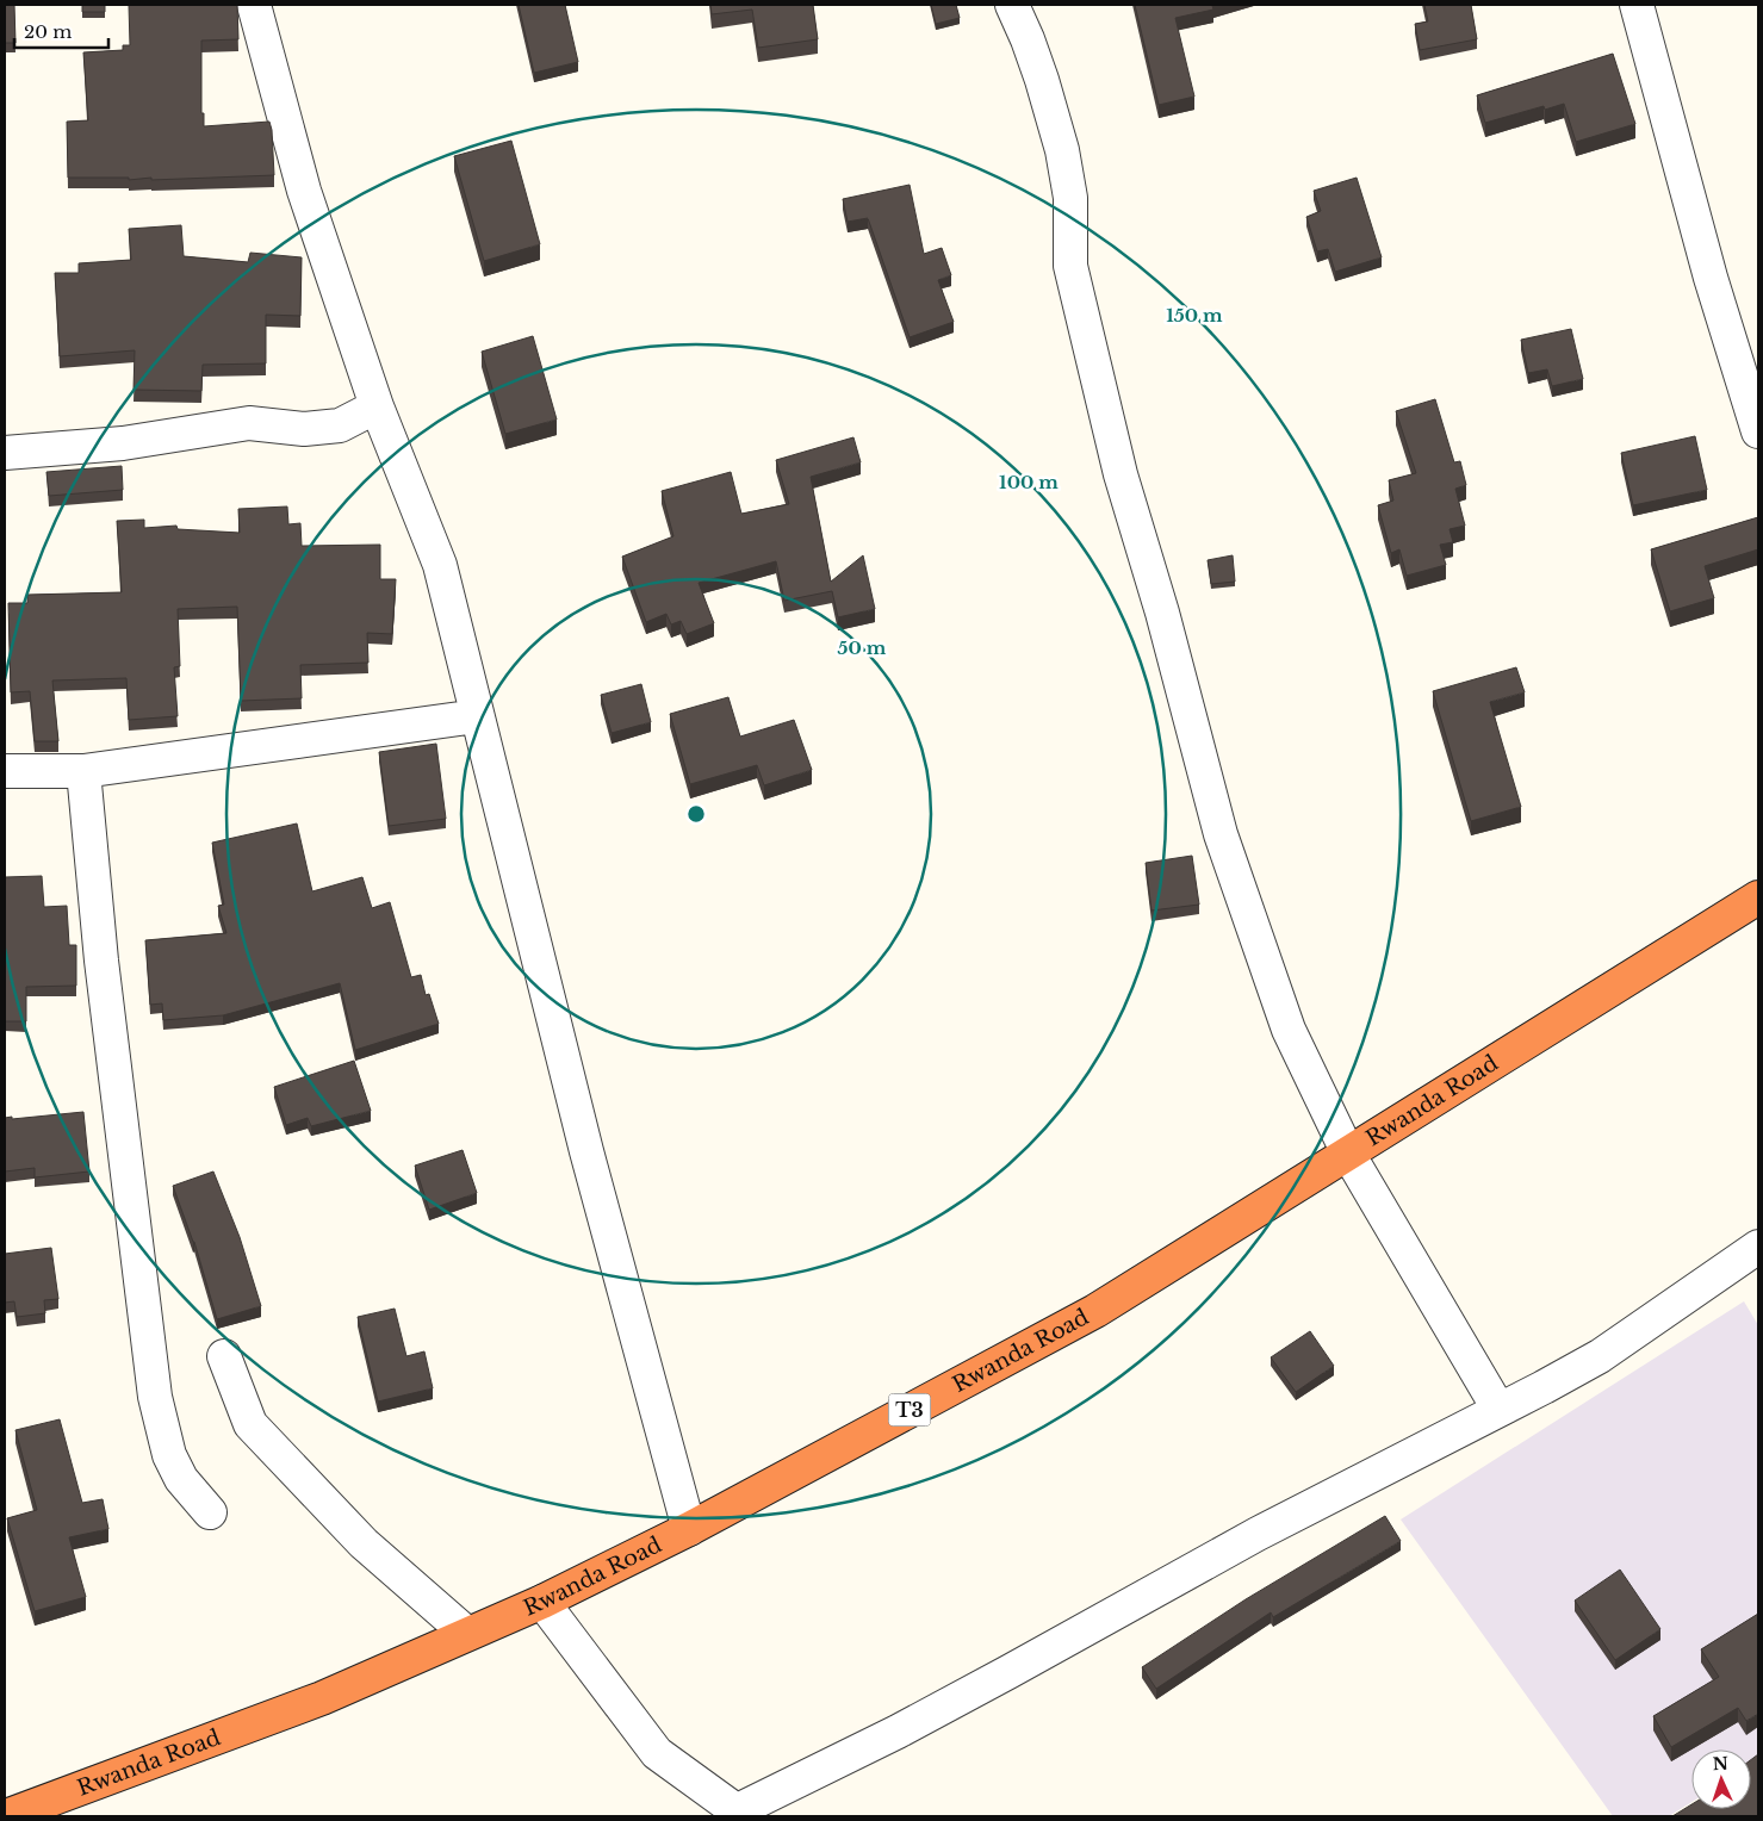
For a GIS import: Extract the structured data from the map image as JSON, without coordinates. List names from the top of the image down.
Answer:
{
  "streets": {
    "highway": ["Rwanda Road", "T3"]
  },
  "scale_bar": "20 m",
  "north": "top",
  "rings": ["150 m", "100 m", "50 m"]
}
